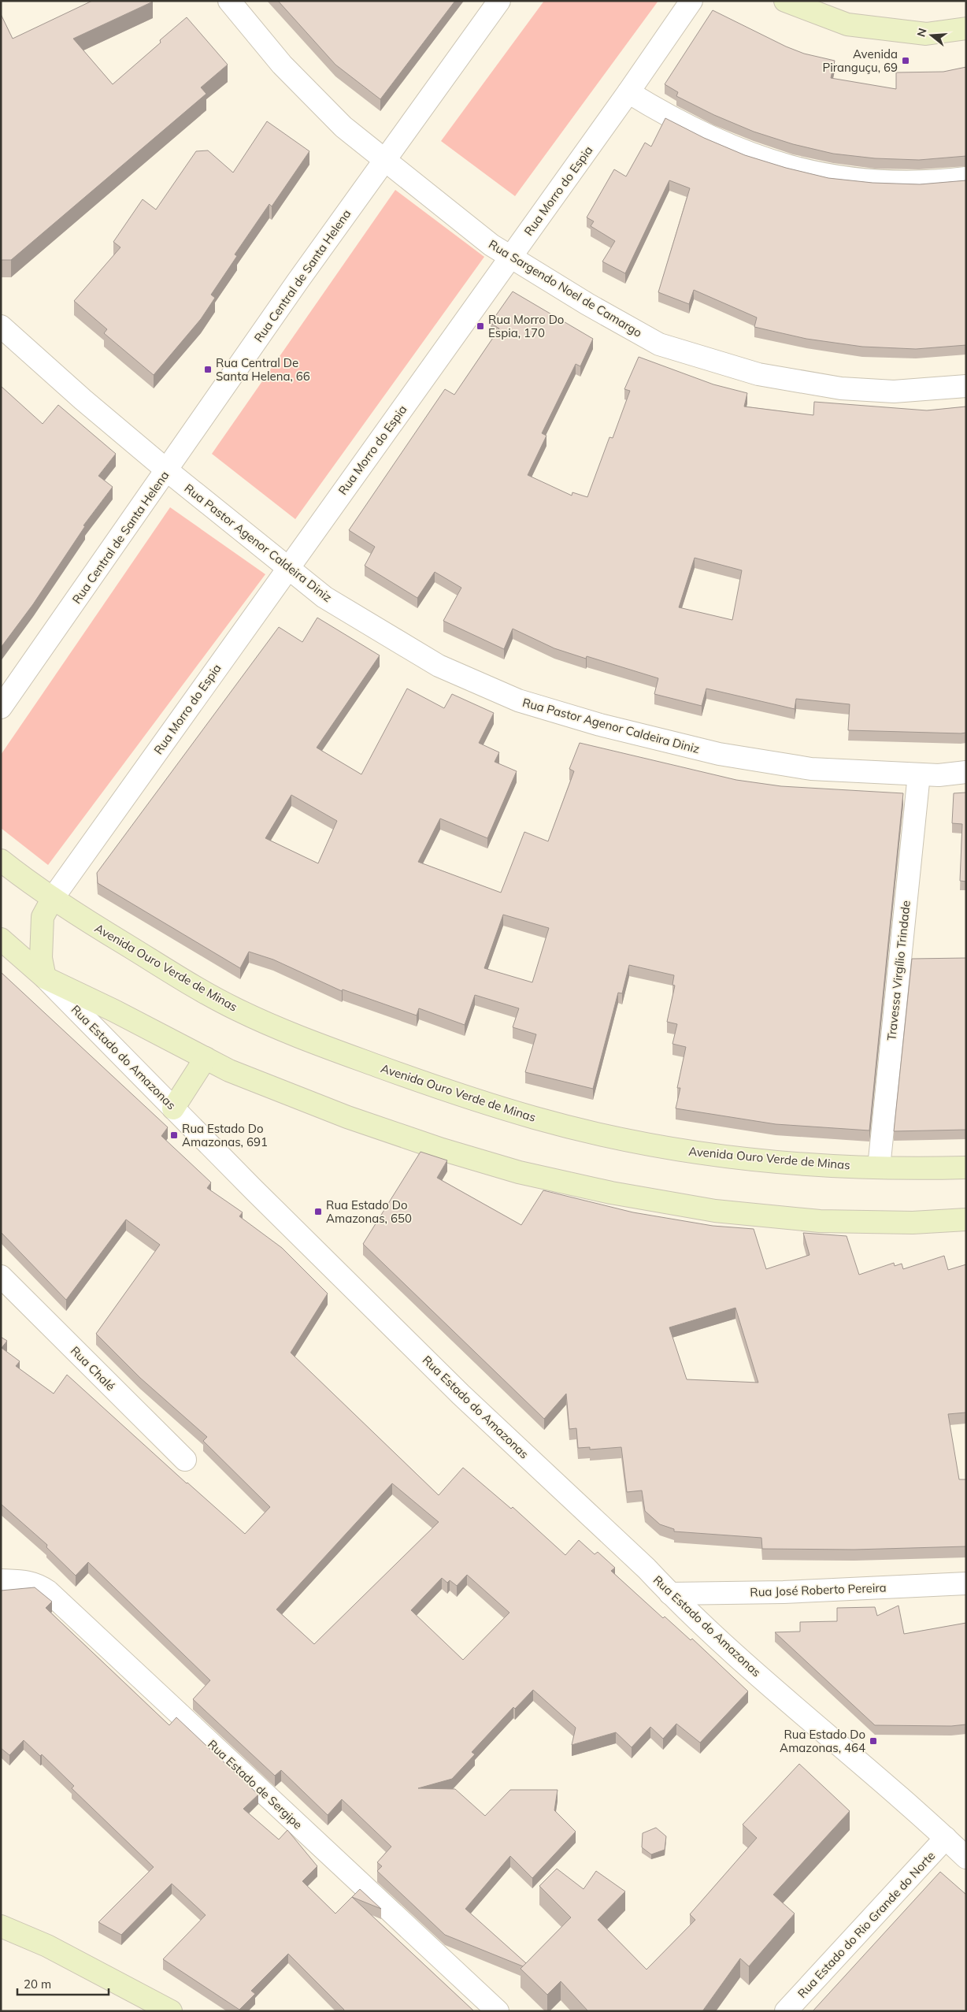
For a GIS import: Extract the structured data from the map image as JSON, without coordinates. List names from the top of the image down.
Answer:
{
  "streets": {
    "street": [
      "Rua Morro do Espia",
      "Rua Central de Santa Helena",
      "Rua Sargendo Noel de Camargo",
      "Rua Pastor Agenor Caldeira Diniz",
      "Avenida Ouro Verde de Minas",
      "Travessa Virgílio Trindade",
      "Rua Estado do Amazonas",
      "Rua Chalé",
      "Rua José Roberto Pereira",
      "Rua Estado de Sergipe",
      "Rua Estado do Rio Grande do Norte"
    ]
  },
  "crossings": [
    ["Rua Morro do Espia", "Rua Sargendo Noel de Camargo"],
    ["Rua Morro do Espia", "Rua Pastor Agenor Caldeira Diniz"],
    ["Rua Morro do Espia", "Avenida Ouro Verde de Minas"],
    ["Rua Central de Santa Helena", "Rua Sargendo Noel de Camargo"],
    ["Rua Central de Santa Helena", "Rua Pastor Agenor Caldeira Diniz"],
    ["Rua Pastor Agenor Caldeira Diniz", "Travessa Virgílio Trindade"],
    ["Avenida Ouro Verde de Minas", "Travessa Virgílio Trindade"],
    ["Rua Estado do Amazonas", "Rua José Roberto Pereira"],
    ["Rua Estado do Amazonas", "Rua Estado do Rio Grande do Norte"]
  ],
  "places": {
    "transit": [
      "Avenida Piranguçu, 69",
      "Rua Morro Do Espia, 170",
      "Rua Central De Santa Helena, 66",
      "Rua Estado Do Amazonas, 691",
      "Rua Estado Do Amazonas, 650",
      "Rua Estado Do Amazonas, 464"
    ]
  },
  "scale_bar": "20 m",
  "north": "left"
}
